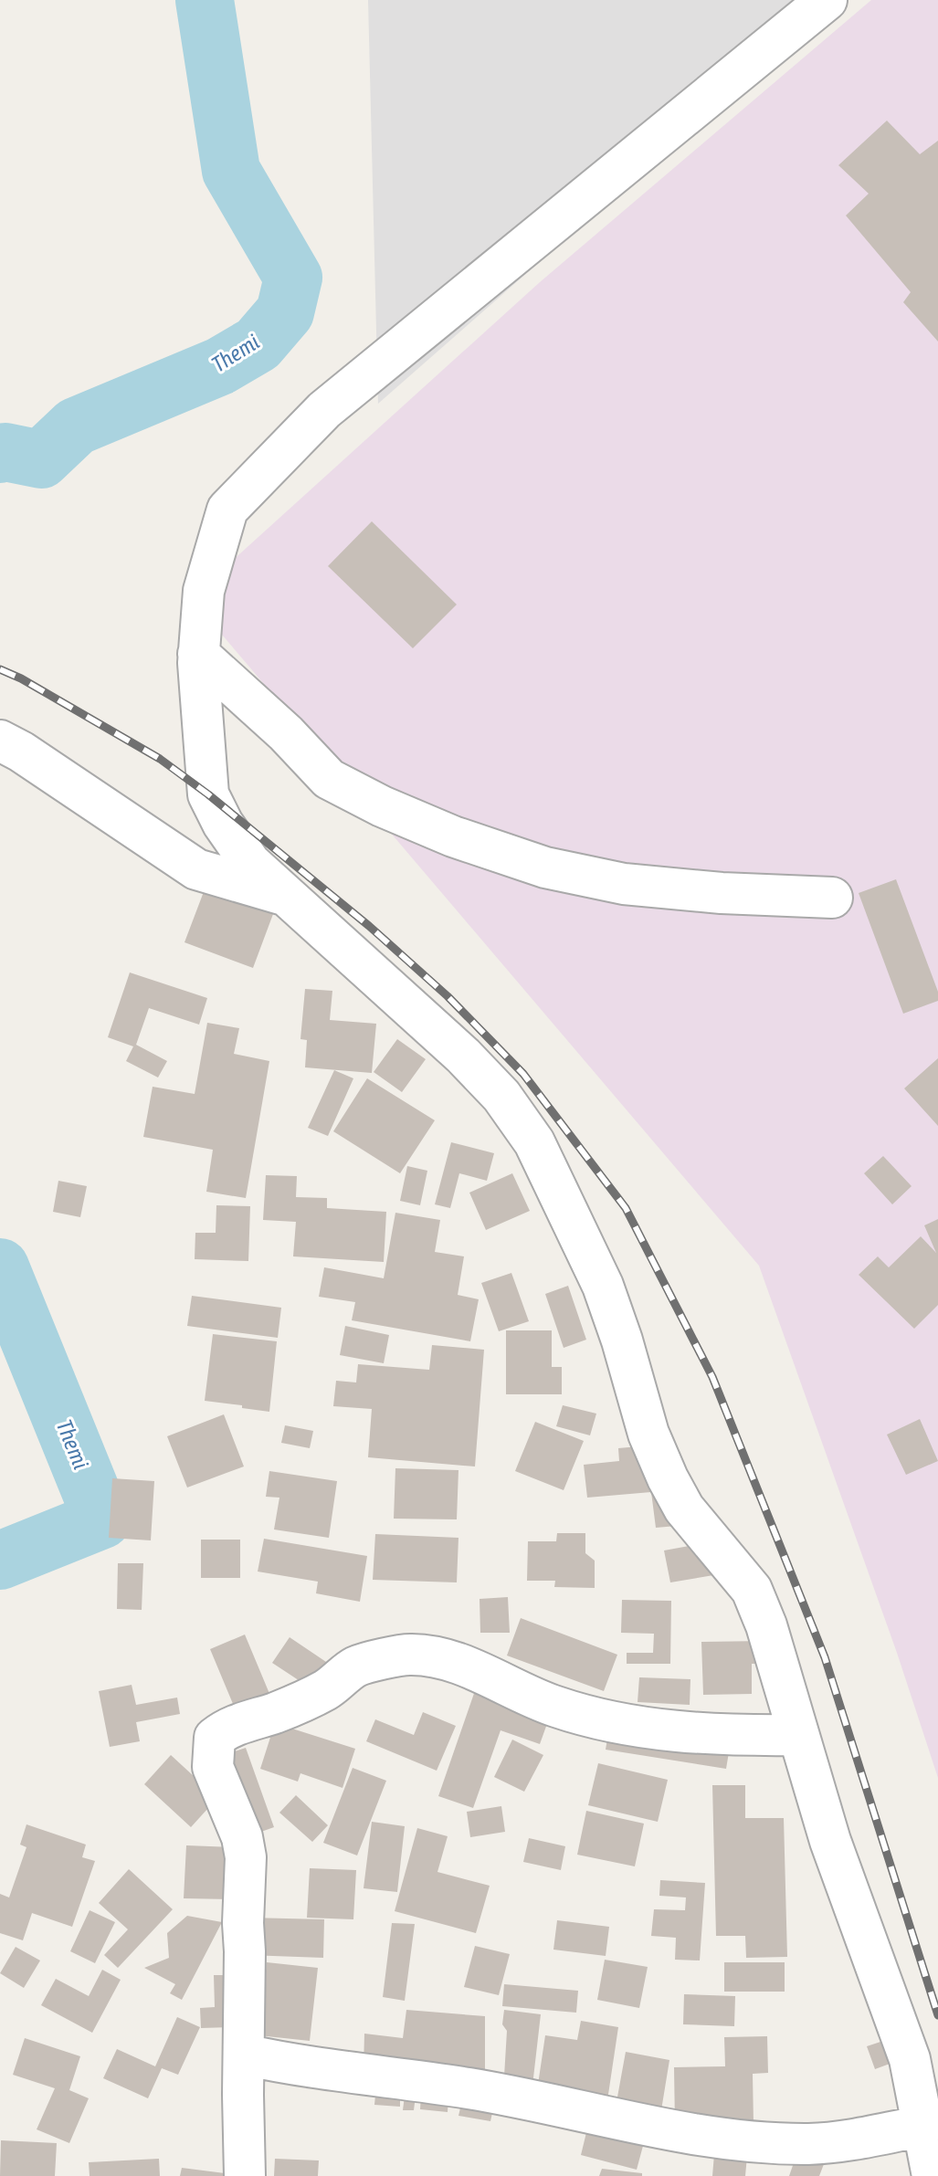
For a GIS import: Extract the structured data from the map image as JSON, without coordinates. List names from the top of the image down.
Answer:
{
  "water": ["Themi"]
}
